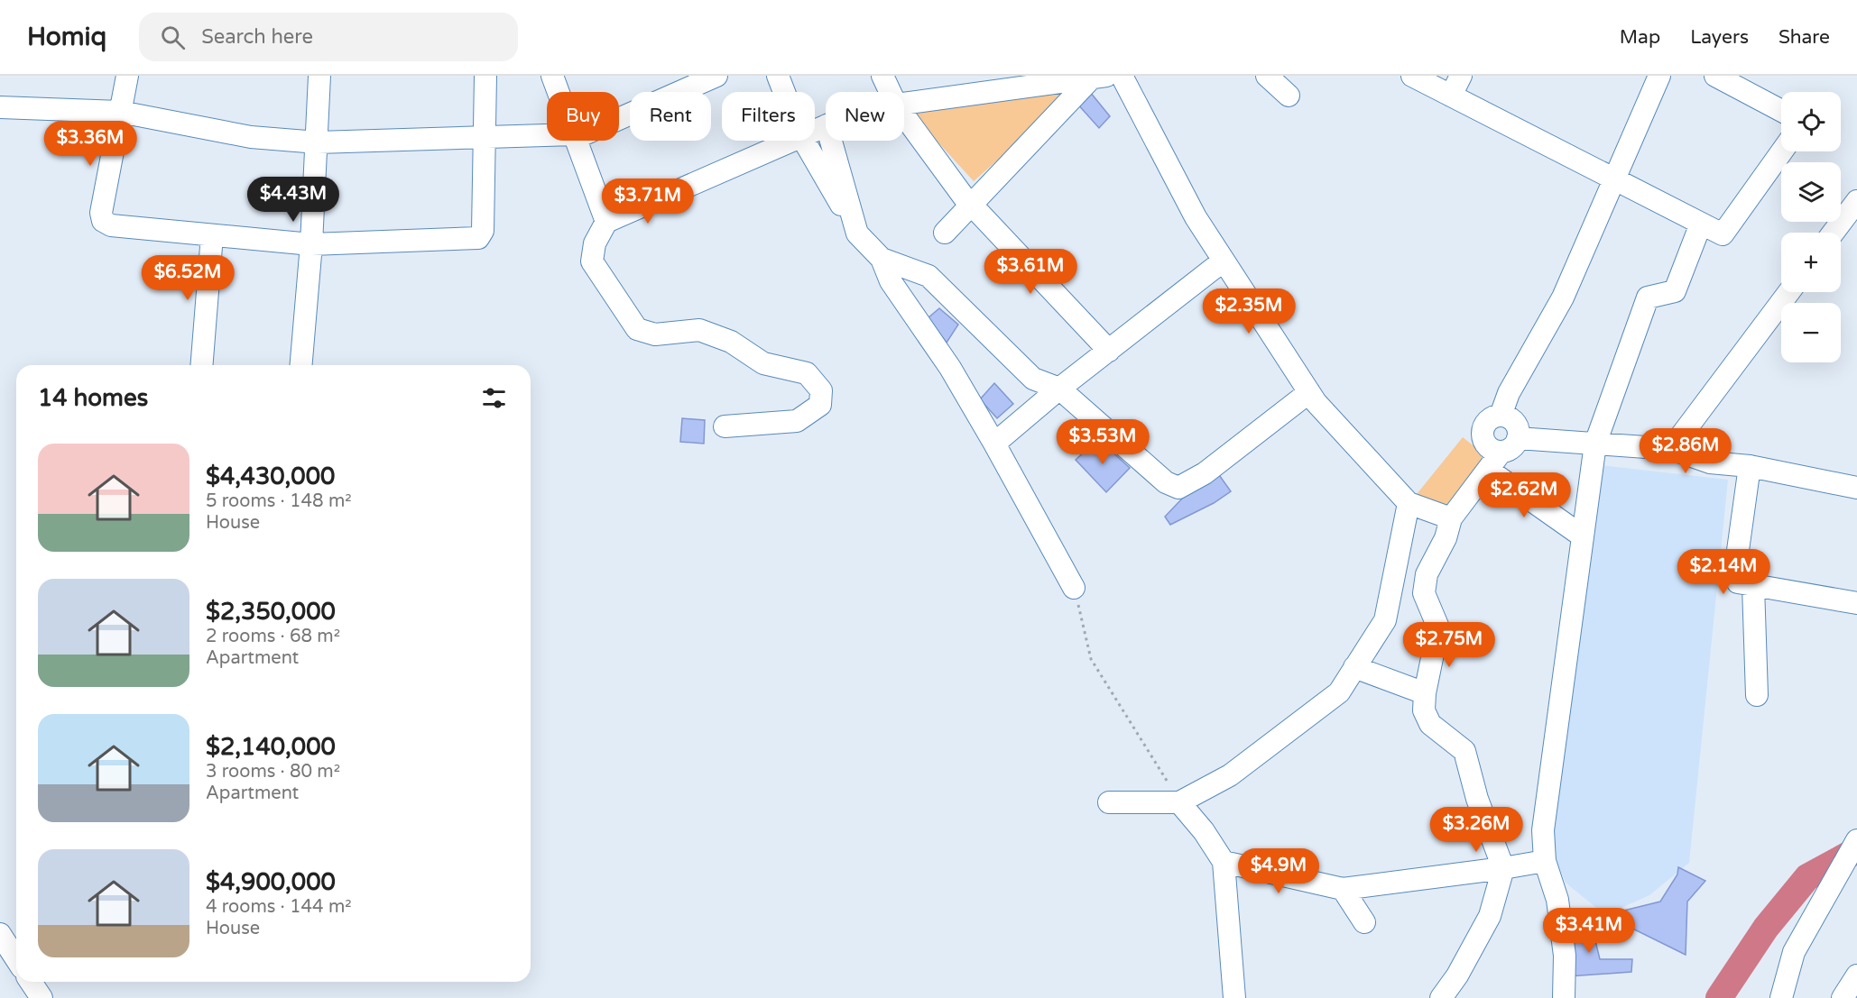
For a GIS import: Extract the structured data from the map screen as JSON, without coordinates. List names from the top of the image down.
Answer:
{
  "page": {
    "header": "Homiq",
    "search": "Search here",
    "nav": ["Map", "Layers", "Share"],
    "map_buttons": ["+", "−"],
    "chip": [
      "Buy",
      "Rent",
      "Filters",
      "New"
    ],
    "price": [
      "$3.36M",
      "$4.43M",
      "$3.71M",
      "$3.61M",
      "$6.52M",
      "$2.35M",
      "$3.53M",
      "$2.86M",
      "$2.62M",
      "$2.14M",
      "$2.75M",
      "$3.26M",
      "$4.9M",
      "$3.41M"
    ],
    "heading": "14 homes",
    "list": [
      {
        "name": "$4,430,000",
        "note": "5 rooms · 148 m² · House"
      },
      {
        "name": "$2,350,000",
        "note": "2 rooms · 68 m² · Apartment"
      },
      {
        "name": "$2,140,000",
        "note": "3 rooms · 80 m² · Apartment"
      },
      {
        "name": "$4,900,000",
        "note": "4 rooms · 144 m² · House"
      }
    ]
  }
}
